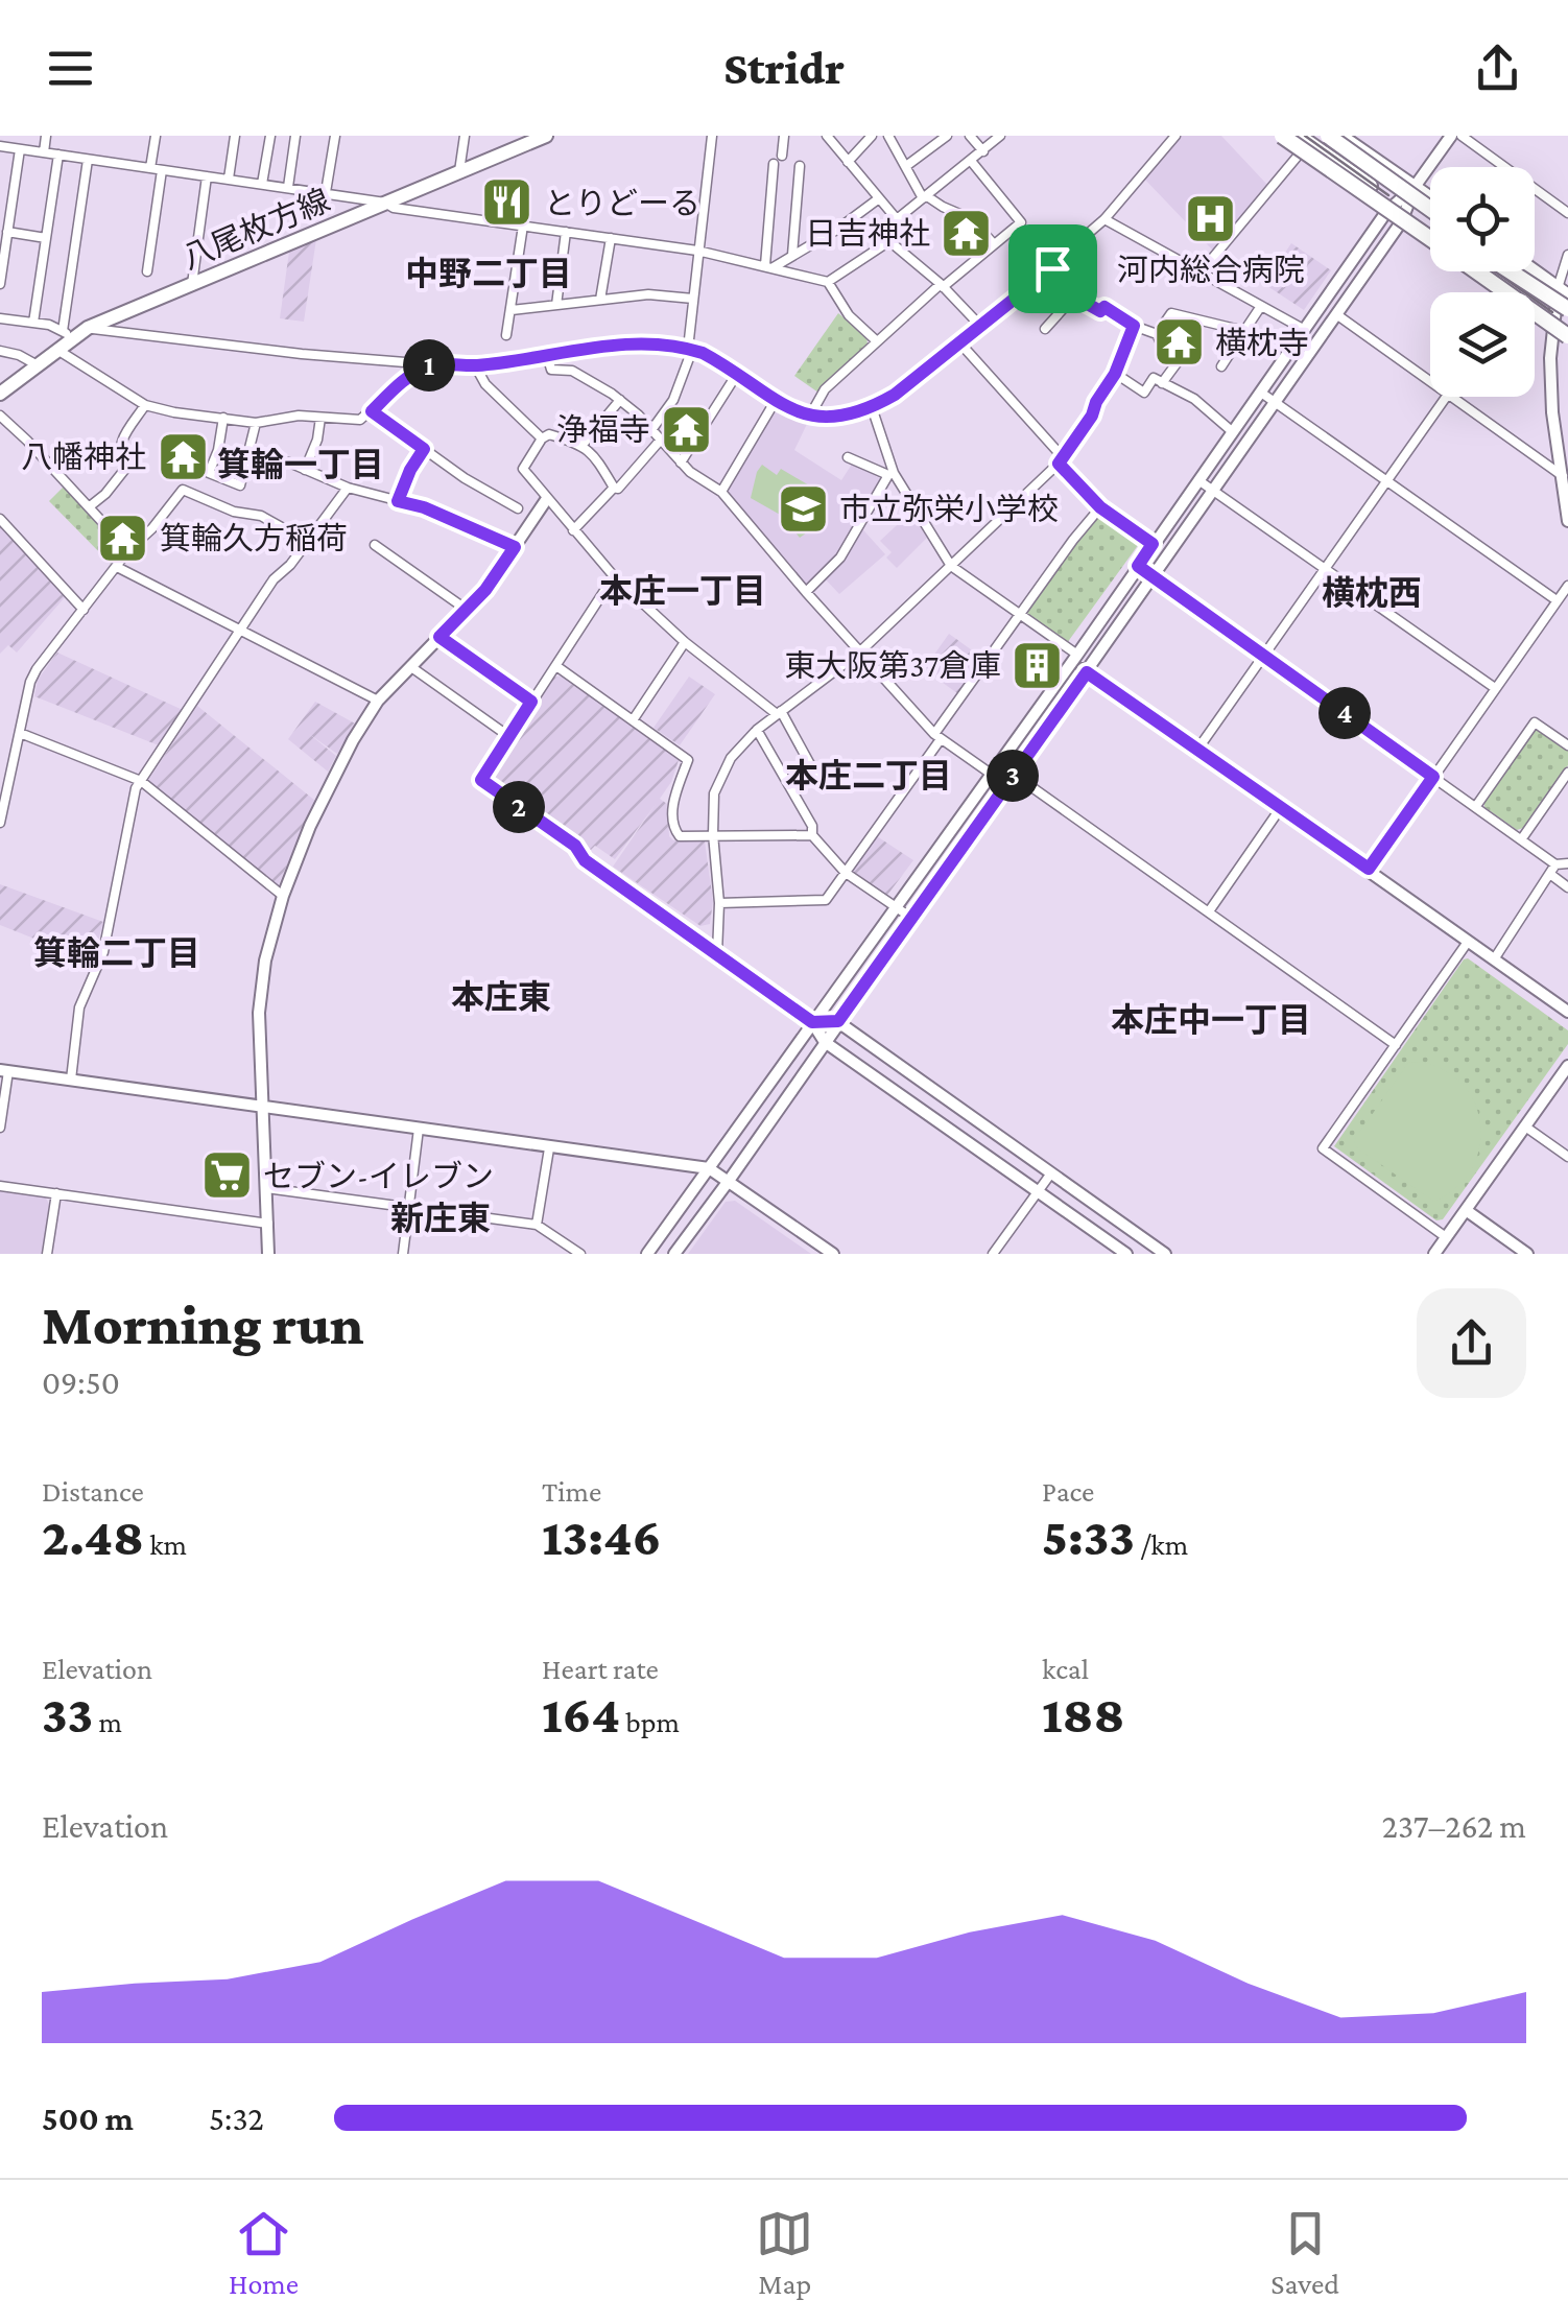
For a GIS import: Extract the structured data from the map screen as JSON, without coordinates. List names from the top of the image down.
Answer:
{
  "streets": {
    "main road": ["八尾枚方線"]
  },
  "districts": [
    "中野二丁目",
    "箕輪一丁目",
    "本庄一丁目",
    "横枕西",
    "本庄二丁目",
    "箕輪二丁目",
    "本庄東",
    "本庄中一丁目",
    "新庄東"
  ],
  "places": {
    "restaurant": ["とりどーる"],
    "hospital": ["河内総合病院"],
    "temple": [
      "日吉神社",
      "横枕寺",
      "浄福寺",
      "八幡神社",
      "箕輪久方稲荷"
    ],
    "school or university": ["市立弥栄小学校"],
    "building": ["東大阪第37倉庫"],
    "supermarket": ["セブン-イレブン"]
  },
  "page": {
    "header": "Stridr",
    "pins": [
      "1",
      "4",
      "3",
      "2"
    ],
    "heading": ["Morning run", "09:50"],
    "stats": [
      ["Distance", "2.48 km"],
      ["Time", "13:46"],
      ["Pace", "5:33 /km"],
      ["Elevation", "33 m"],
      ["Heart rate", "164 bpm"],
      ["kcal", "188"]
    ],
    "chart": ["Elevation", "237–262 m"],
    "list": [
      {
        "name": "500 m",
        "note": "5:32"
      }
    ],
    "tabs": ["Home", "Map", "Saved"]
  }
}
